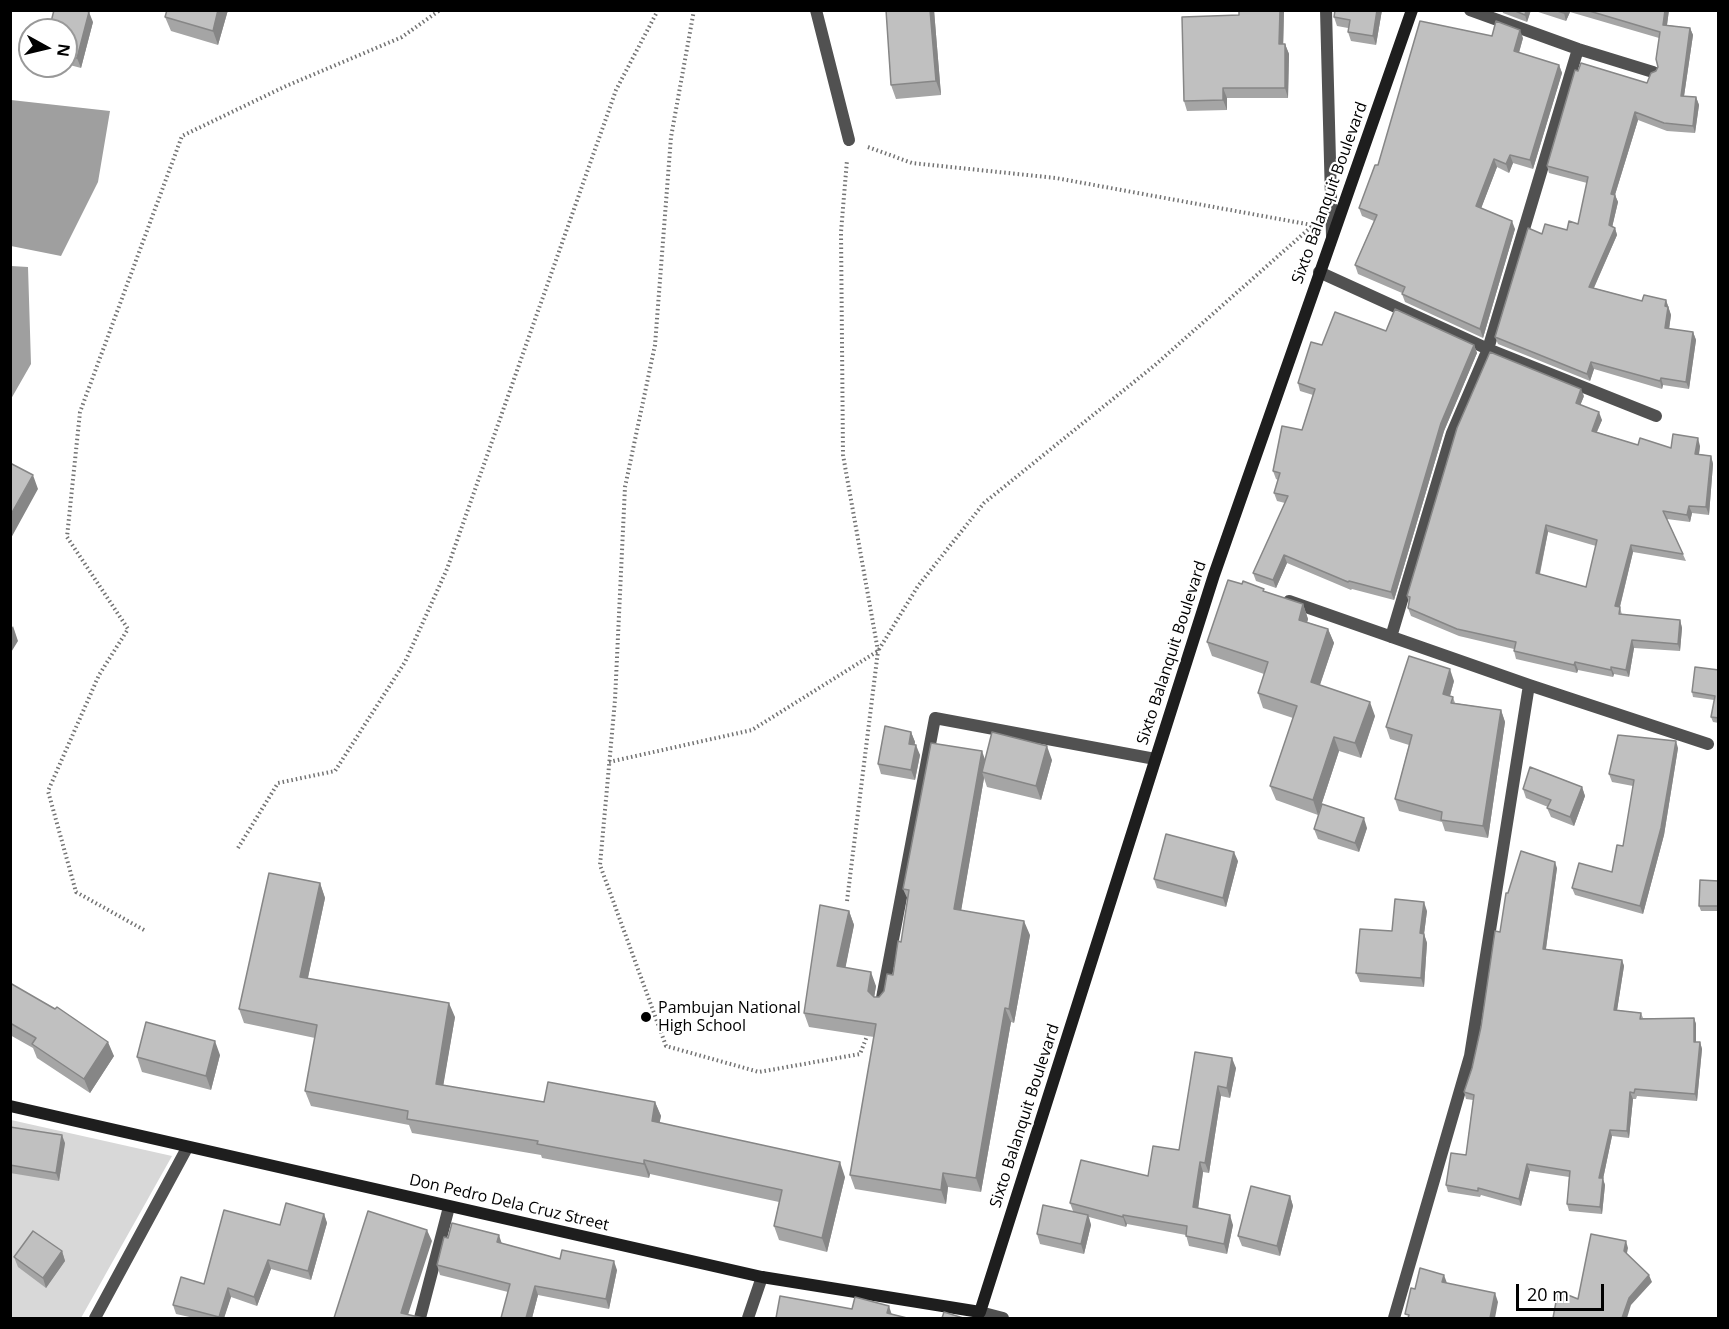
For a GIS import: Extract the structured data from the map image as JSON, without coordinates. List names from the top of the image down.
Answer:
{
  "streets": {
    "street": ["Sixto Balanquit Boulevard", "Don Pedro Dela Cruz Street"]
  },
  "crossings": [
    ["Sixto Balanquit Boulevard", "Don Pedro Dela Cruz Street"]
  ],
  "places": ["Pambujan National High School"],
  "scale_bar": "20 m",
  "north": "right"
}
